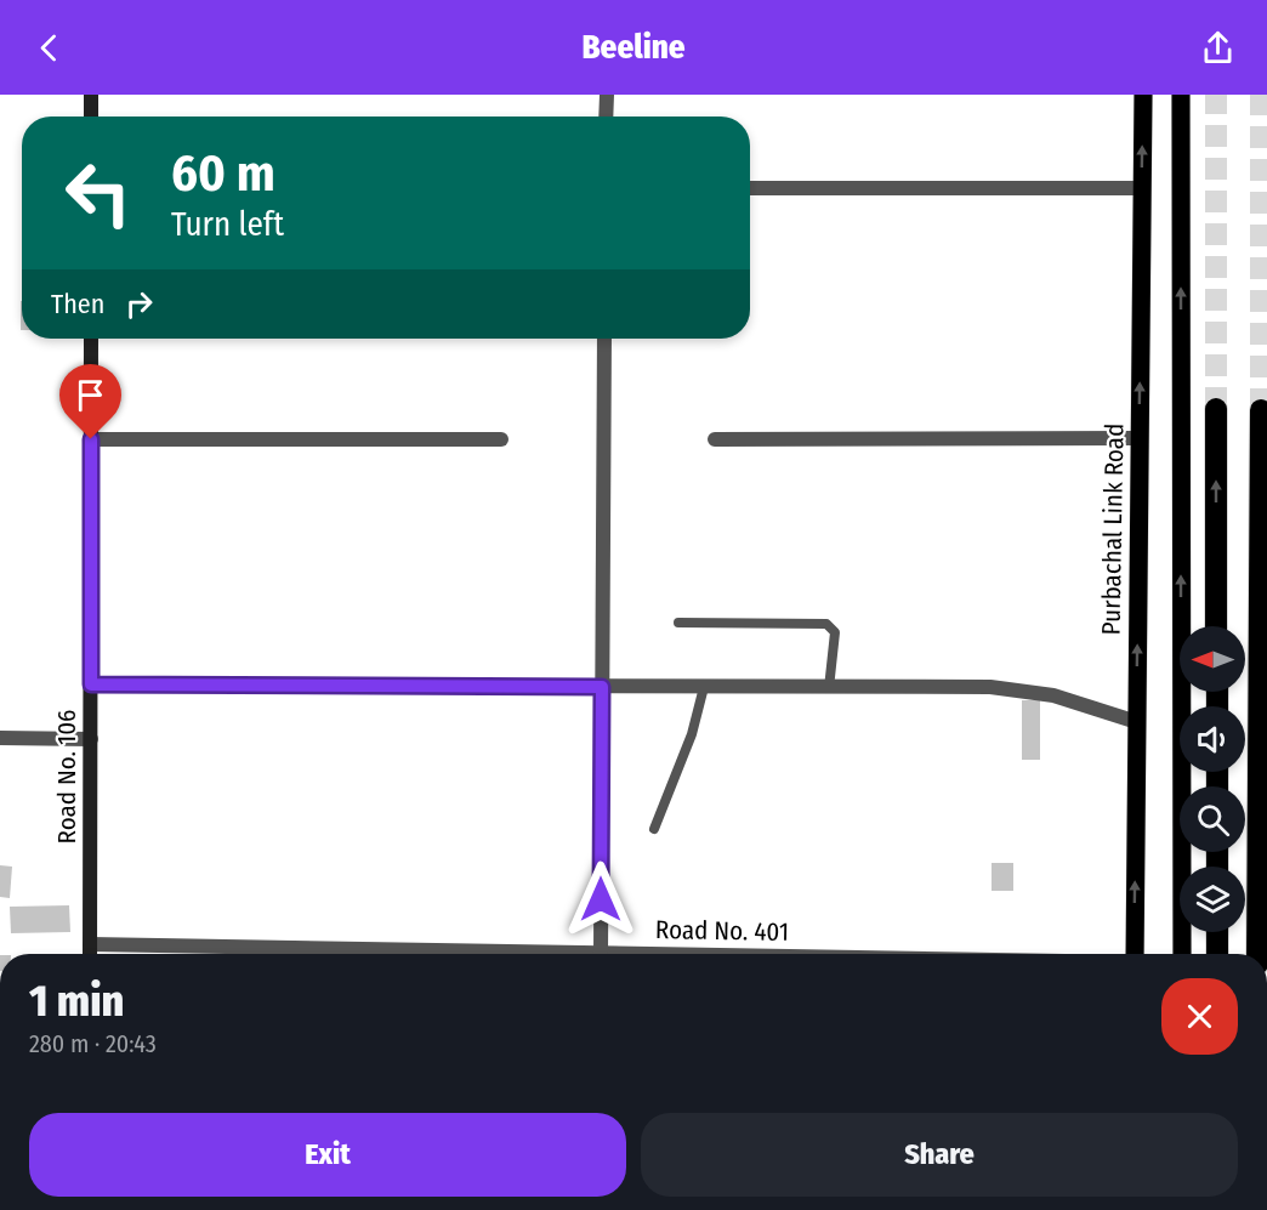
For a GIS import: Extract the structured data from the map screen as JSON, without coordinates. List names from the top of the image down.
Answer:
{
  "streets": {
    "main road": ["Purbachal Link Road"],
    "street": ["Road No. 106", "Road No. 401"]
  },
  "crossings": [
    ["Road No. 106", "Road No. 401"]
  ],
  "north": "left",
  "page": {
    "header": "Beeline",
    "turn": ["60 m", "Turn left"],
    "then": "Then",
    "heading": ["1 min", "280 m · 20:43"],
    "buttons": ["Exit", "Share"]
  }
}
